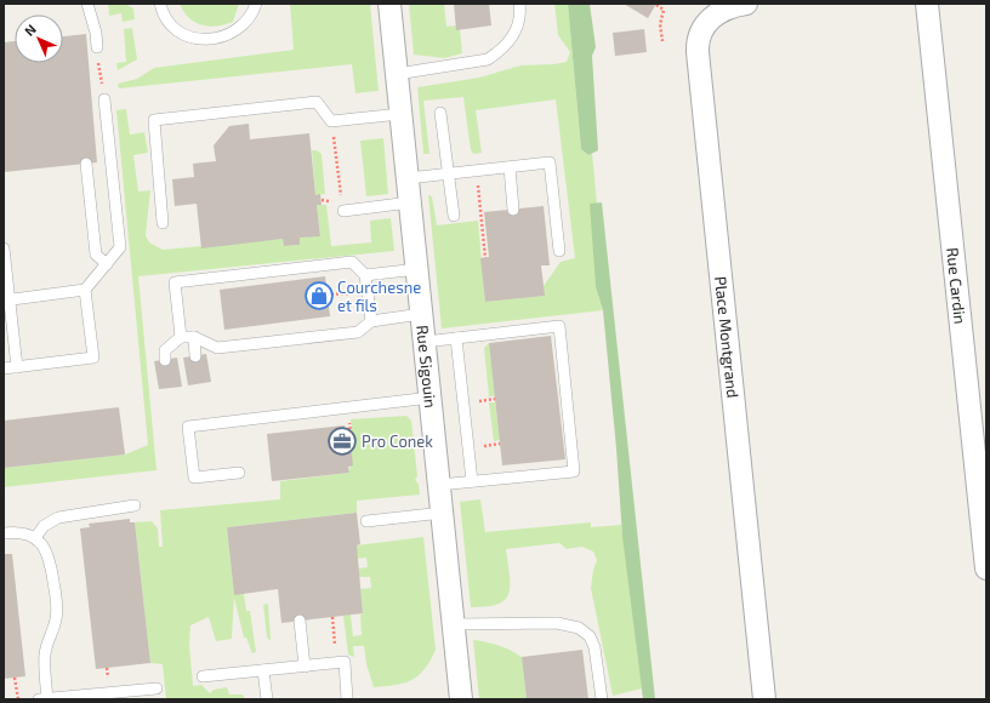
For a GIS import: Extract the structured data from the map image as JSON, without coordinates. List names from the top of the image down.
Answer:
{
  "streets": {
    "street": ["Rue Cardin", "Place Montgrand", "Rue Sigouin"]
  },
  "places": {
    "shop": ["Courchesne et fils"],
    "office": ["Pro Conek"]
  },
  "north": "top left"
}
